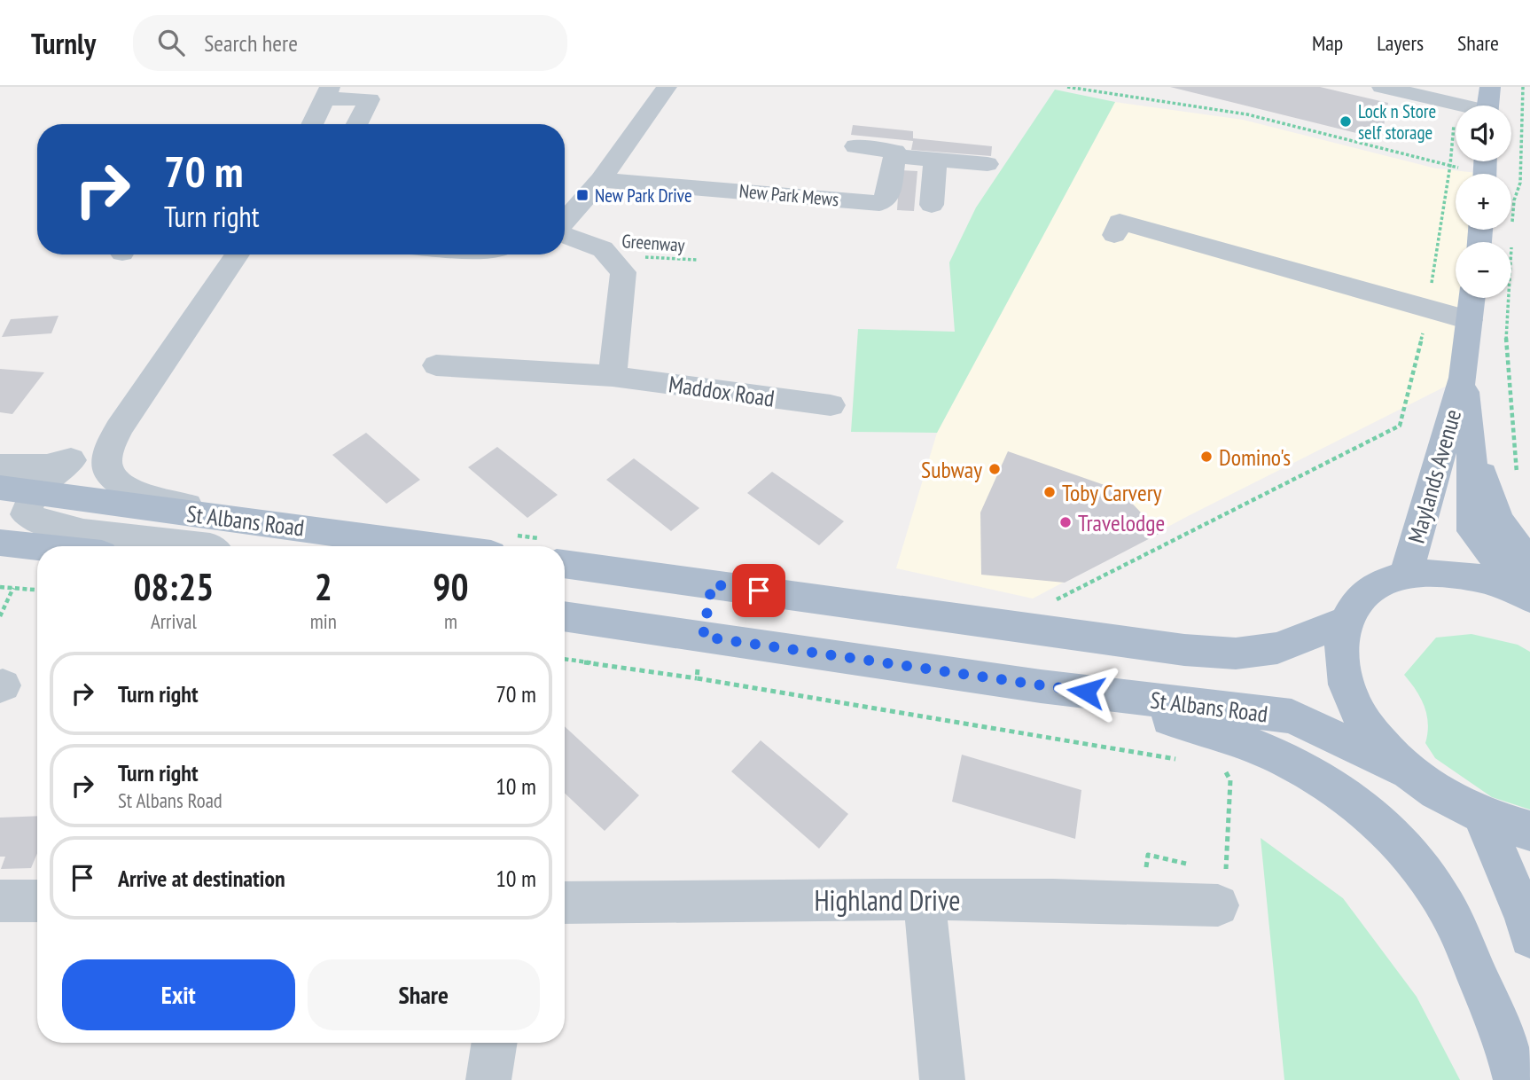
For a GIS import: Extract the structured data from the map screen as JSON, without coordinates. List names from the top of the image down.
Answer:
{
  "streets": {
    "main road": ["Maylands Avenue", "St Albans Road"],
    "street": ["New Park Mews", "Maddox Road", "Highland Drive"],
    "path": ["Greenway"]
  },
  "places": {
    "other": [
      "Lock n Store self storage",
      "Domino's",
      "Subway",
      "Toby Carvery",
      "Travelodge"
    ],
    "transit": ["New Park Drive"]
  },
  "page": {
    "header": "Turnly",
    "search": "Search here",
    "nav": ["Map", "Layers", "Share"],
    "map_buttons": ["+", "−"],
    "turn": ["70 m", "Turn right"],
    "eta": [
      "08:25",
      "Arrival",
      "2",
      "min",
      "90",
      "m"
    ],
    "list": [
      {
        "name": "Turn right",
        "value": "70 m"
      },
      {
        "name": "Turn right",
        "note": "St Albans Road",
        "value": "10 m"
      },
      {
        "name": "Arrive at destination",
        "value": "10 m"
      }
    ],
    "buttons": ["Exit", "Share"]
  }
}
